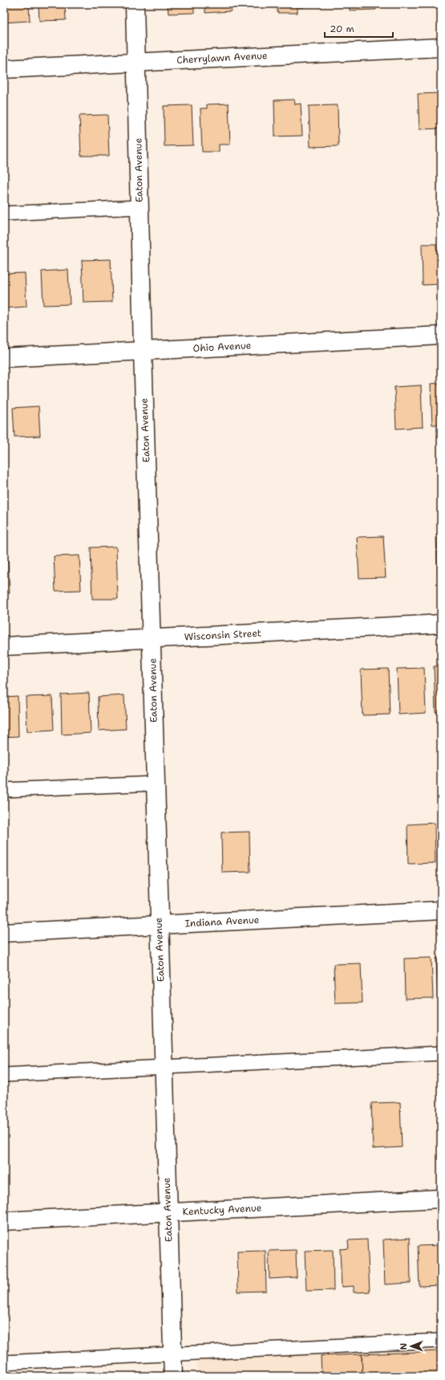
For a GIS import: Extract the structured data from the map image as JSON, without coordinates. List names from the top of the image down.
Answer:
{
  "streets": {
    "street": [
      "Cherrylawn Avenue",
      "Eaton Avenue",
      "Ohio Avenue",
      "Wisconsin Street",
      "Indiana Avenue",
      "Kentucky Avenue"
    ]
  },
  "crossings": [
    ["Cherrylawn Avenue", "Eaton Avenue"],
    ["Eaton Avenue", "Ohio Avenue"],
    ["Eaton Avenue", "Wisconsin Street"],
    ["Eaton Avenue", "Indiana Avenue"],
    ["Eaton Avenue", "Kentucky Avenue"]
  ],
  "scale_bar": "20 m",
  "north": "left"
}
